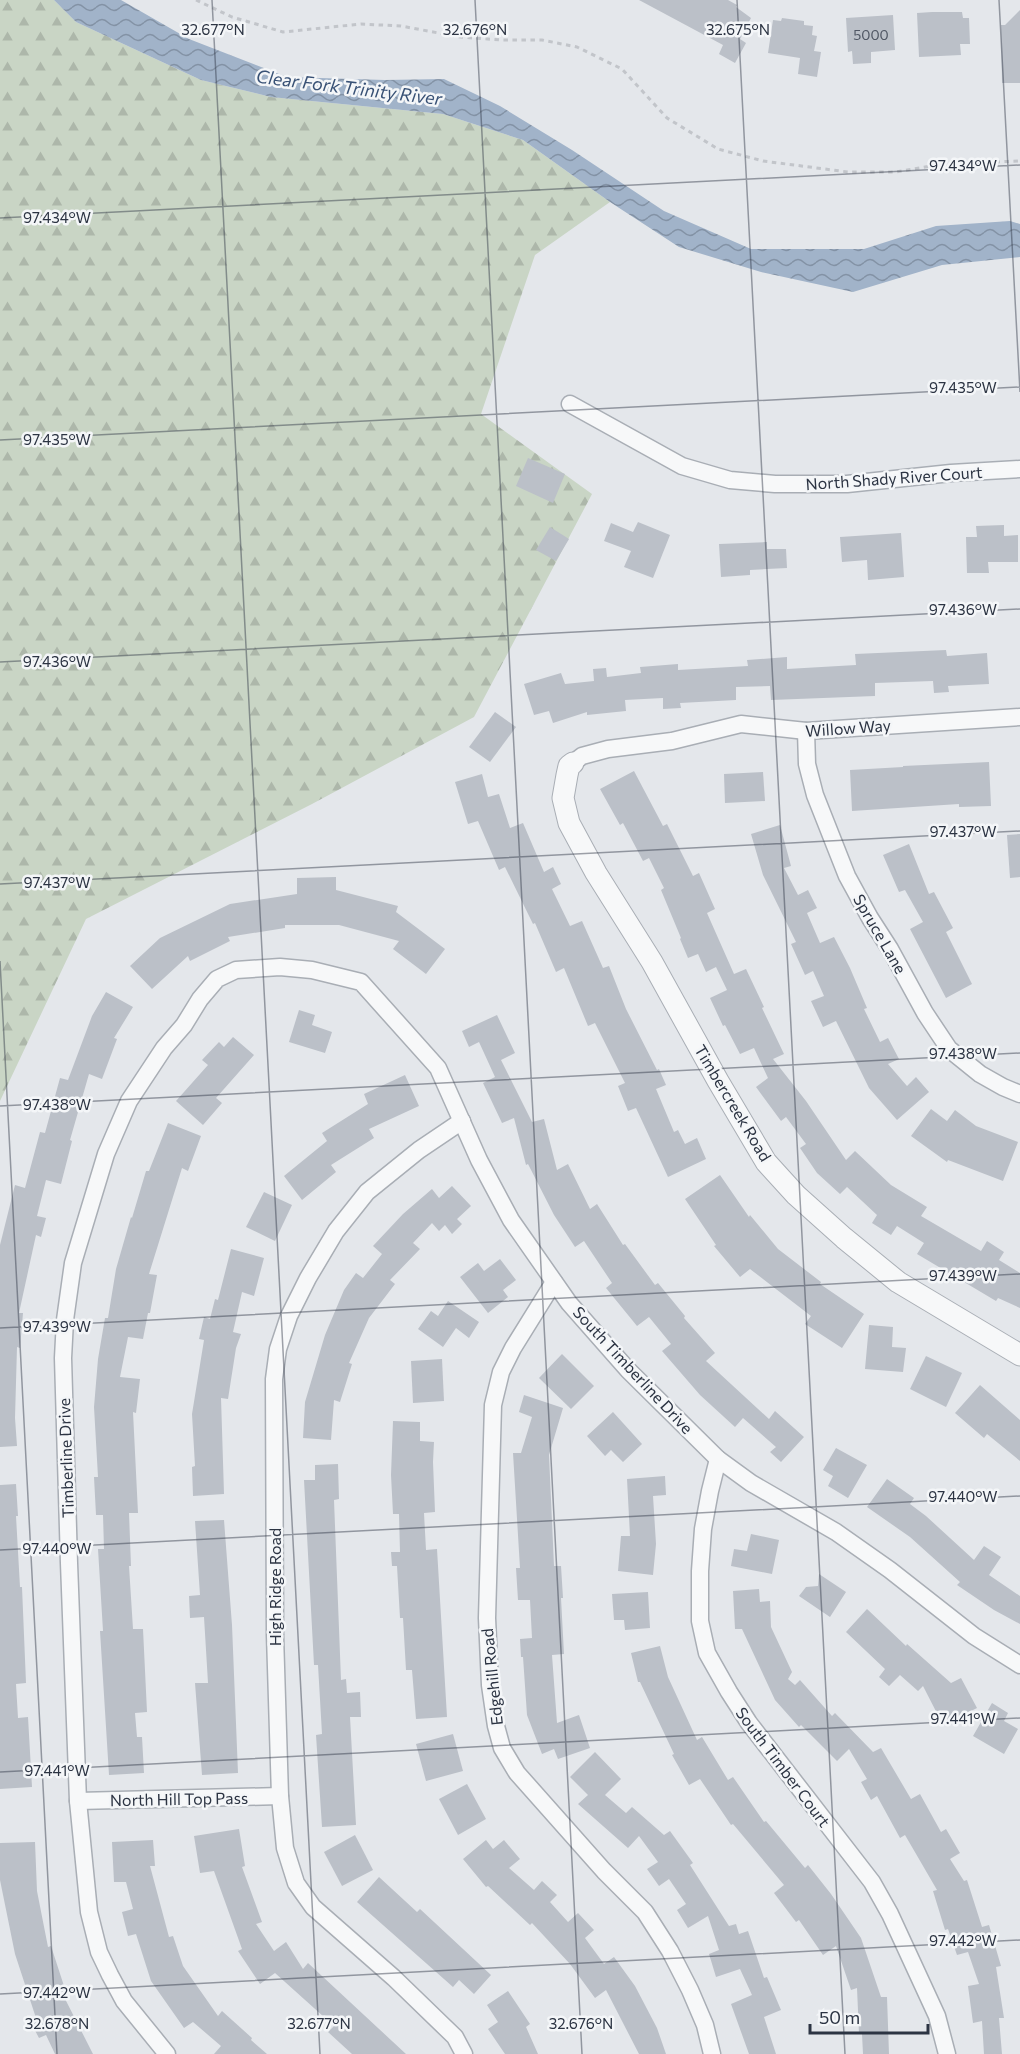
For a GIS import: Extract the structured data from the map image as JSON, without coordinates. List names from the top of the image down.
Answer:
{
  "streets": {
    "street": [
      "North Shady River Court",
      "Willow Way",
      "Spruce Lane",
      "Timbercreek Road",
      "South Timberline Drive",
      "Timberline Drive",
      "High Ridge Road",
      "Edgehill Road",
      "South Timber Court",
      "North Hill Top Pass"
    ]
  },
  "crossings": [
    ["Willow Way", "Spruce Lane"],
    ["Willow Way", "Timbercreek Road"],
    ["South Timberline Drive", "Timberline Drive"],
    ["South Timberline Drive", "High Ridge Road"],
    ["South Timberline Drive", "Edgehill Road"],
    ["South Timberline Drive", "South Timber Court"],
    ["Timberline Drive", "North Hill Top Pass"],
    ["High Ridge Road", "North Hill Top Pass"]
  ],
  "water": ["Clear Fork Trinity River"],
  "house_numbers": ["5000"],
  "scale_bar": "50 m",
  "coordinates": [
    "32.677°N",
    "32.676°N",
    "32.675°N",
    "97.434°W",
    "97.435°W",
    "97.436°W",
    "97.437°W",
    "97.438°W",
    "97.439°W",
    "97.440°W",
    "97.441°W",
    "97.442°W",
    "32.678°N"
  ]
}
